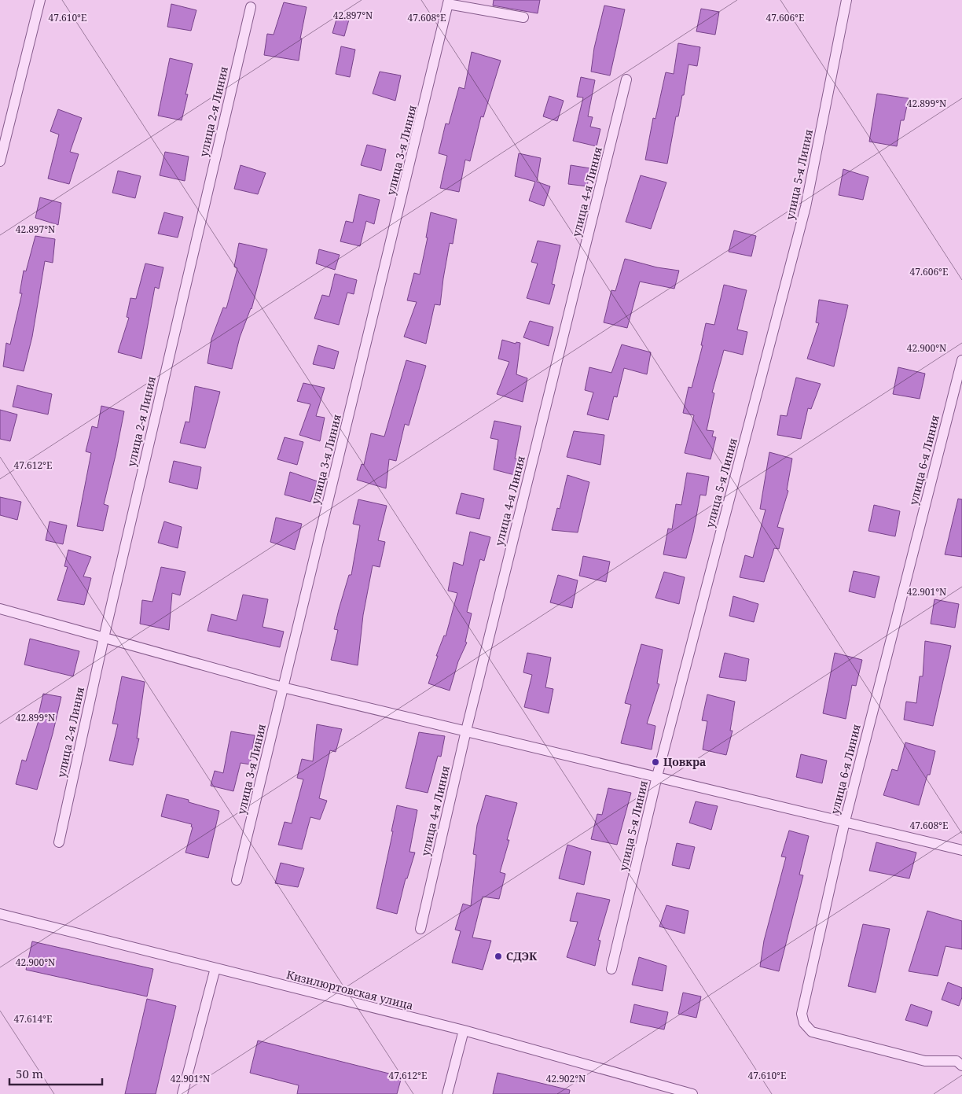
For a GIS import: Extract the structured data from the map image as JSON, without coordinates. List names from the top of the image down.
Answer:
{
  "streets": {
    "street": [
      "улица 2-я Линия",
      "улица 3-я Линия",
      "улица 5-я Линия",
      "улица 4-я Линия",
      "улица 6-я Линия",
      "Кизилюртовская улица"
    ]
  },
  "places": ["Цовкра", "СДЭК"],
  "scale_bar": "50 m",
  "coordinates": [
    "42.897°N",
    "47.610°E",
    "47.608°E",
    "47.606°E",
    "42.899°N",
    "42.900°N",
    "47.612°E",
    "42.901°N",
    "47.614°E",
    "42.902°N"
  ]
}
